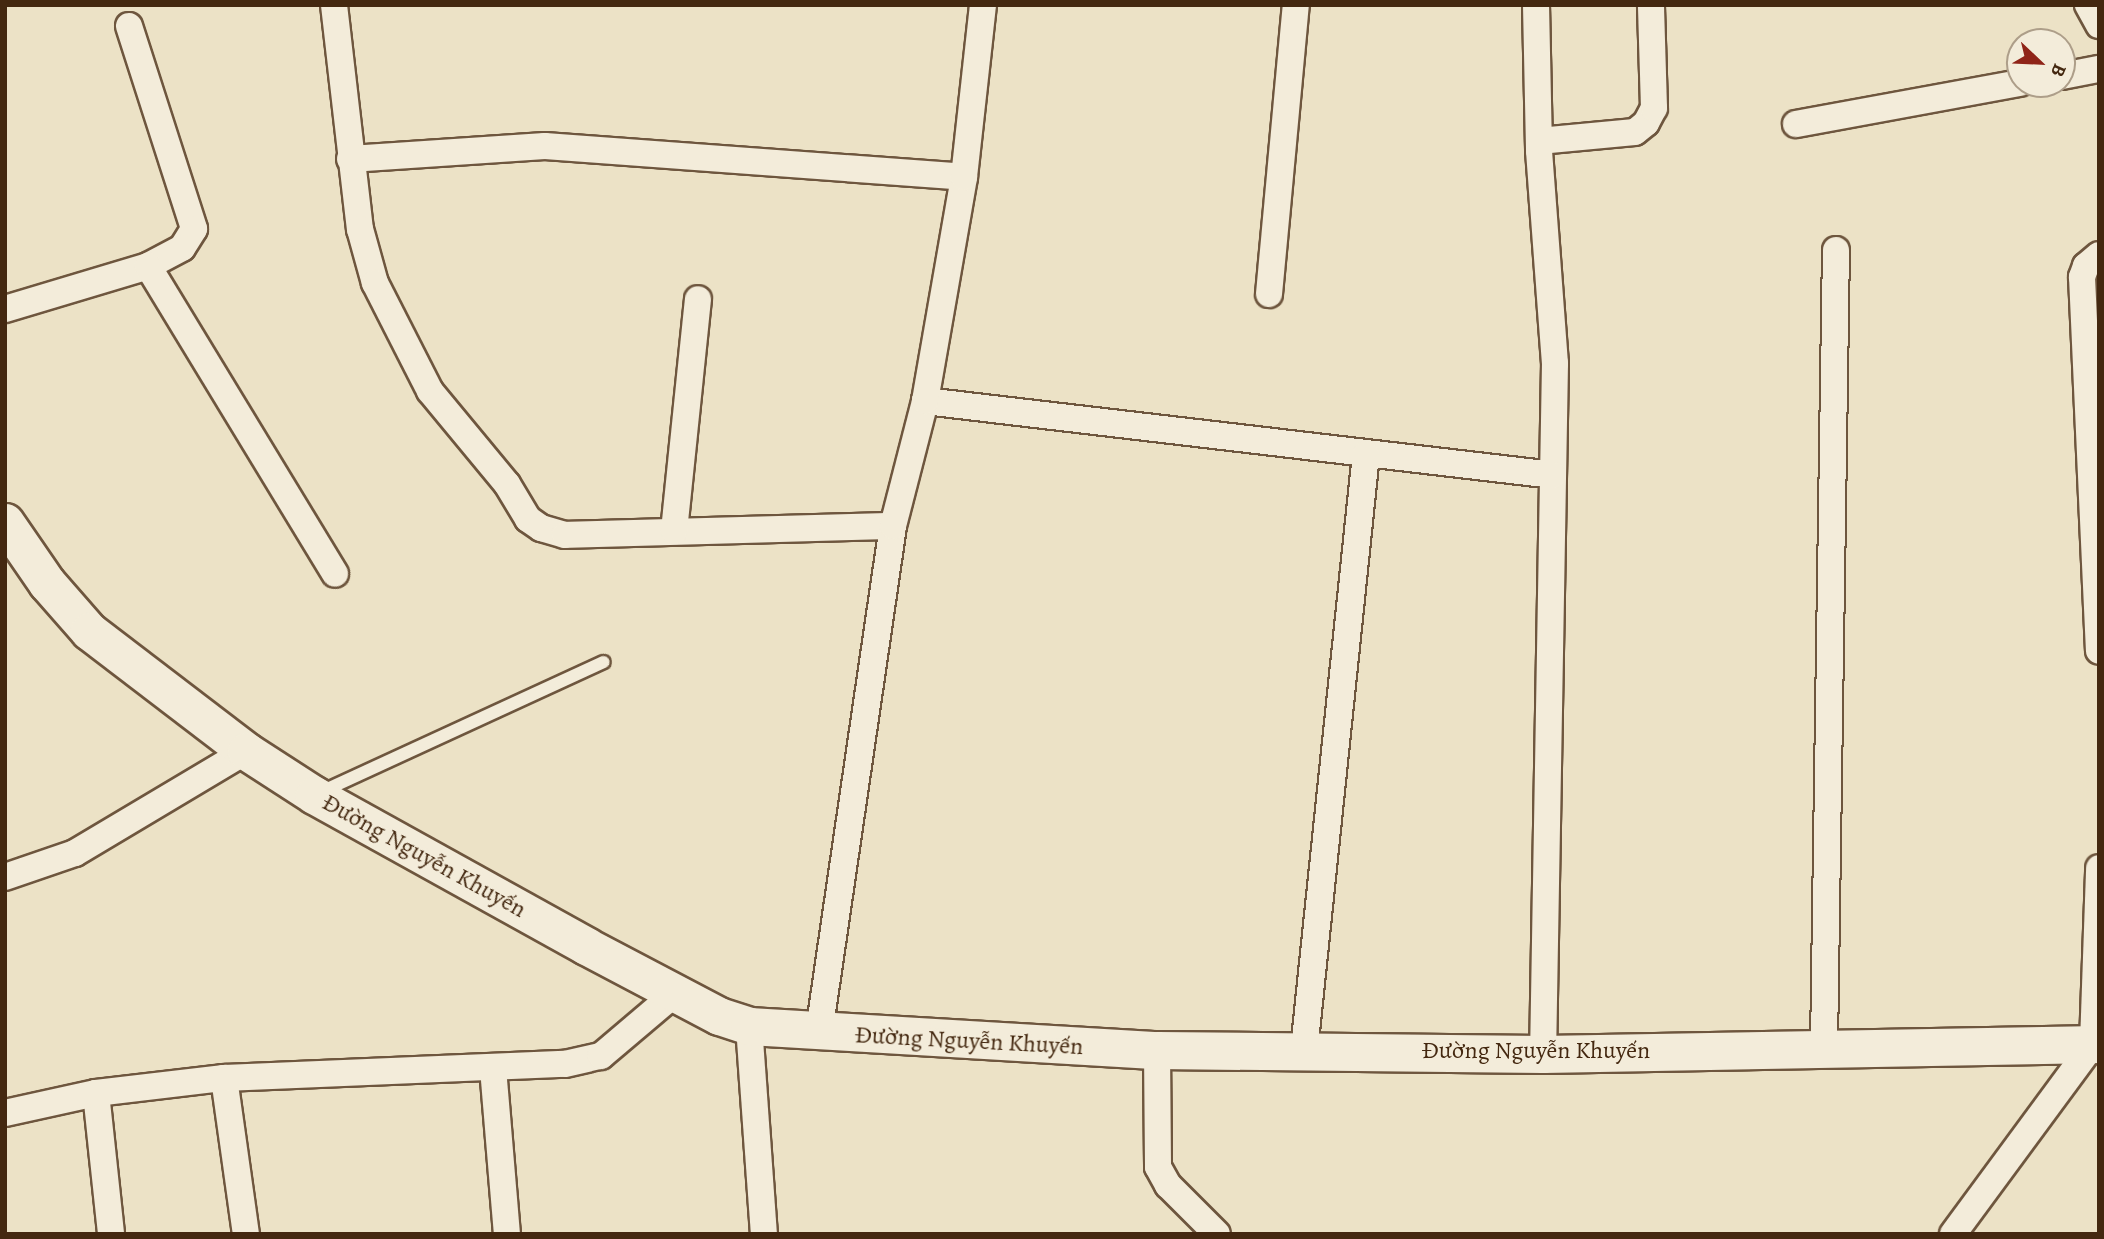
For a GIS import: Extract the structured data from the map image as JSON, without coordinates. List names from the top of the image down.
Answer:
{
  "streets": {
    "street": ["Đường Nguyễn Khuyến"]
  },
  "north": "bottom right"
}
